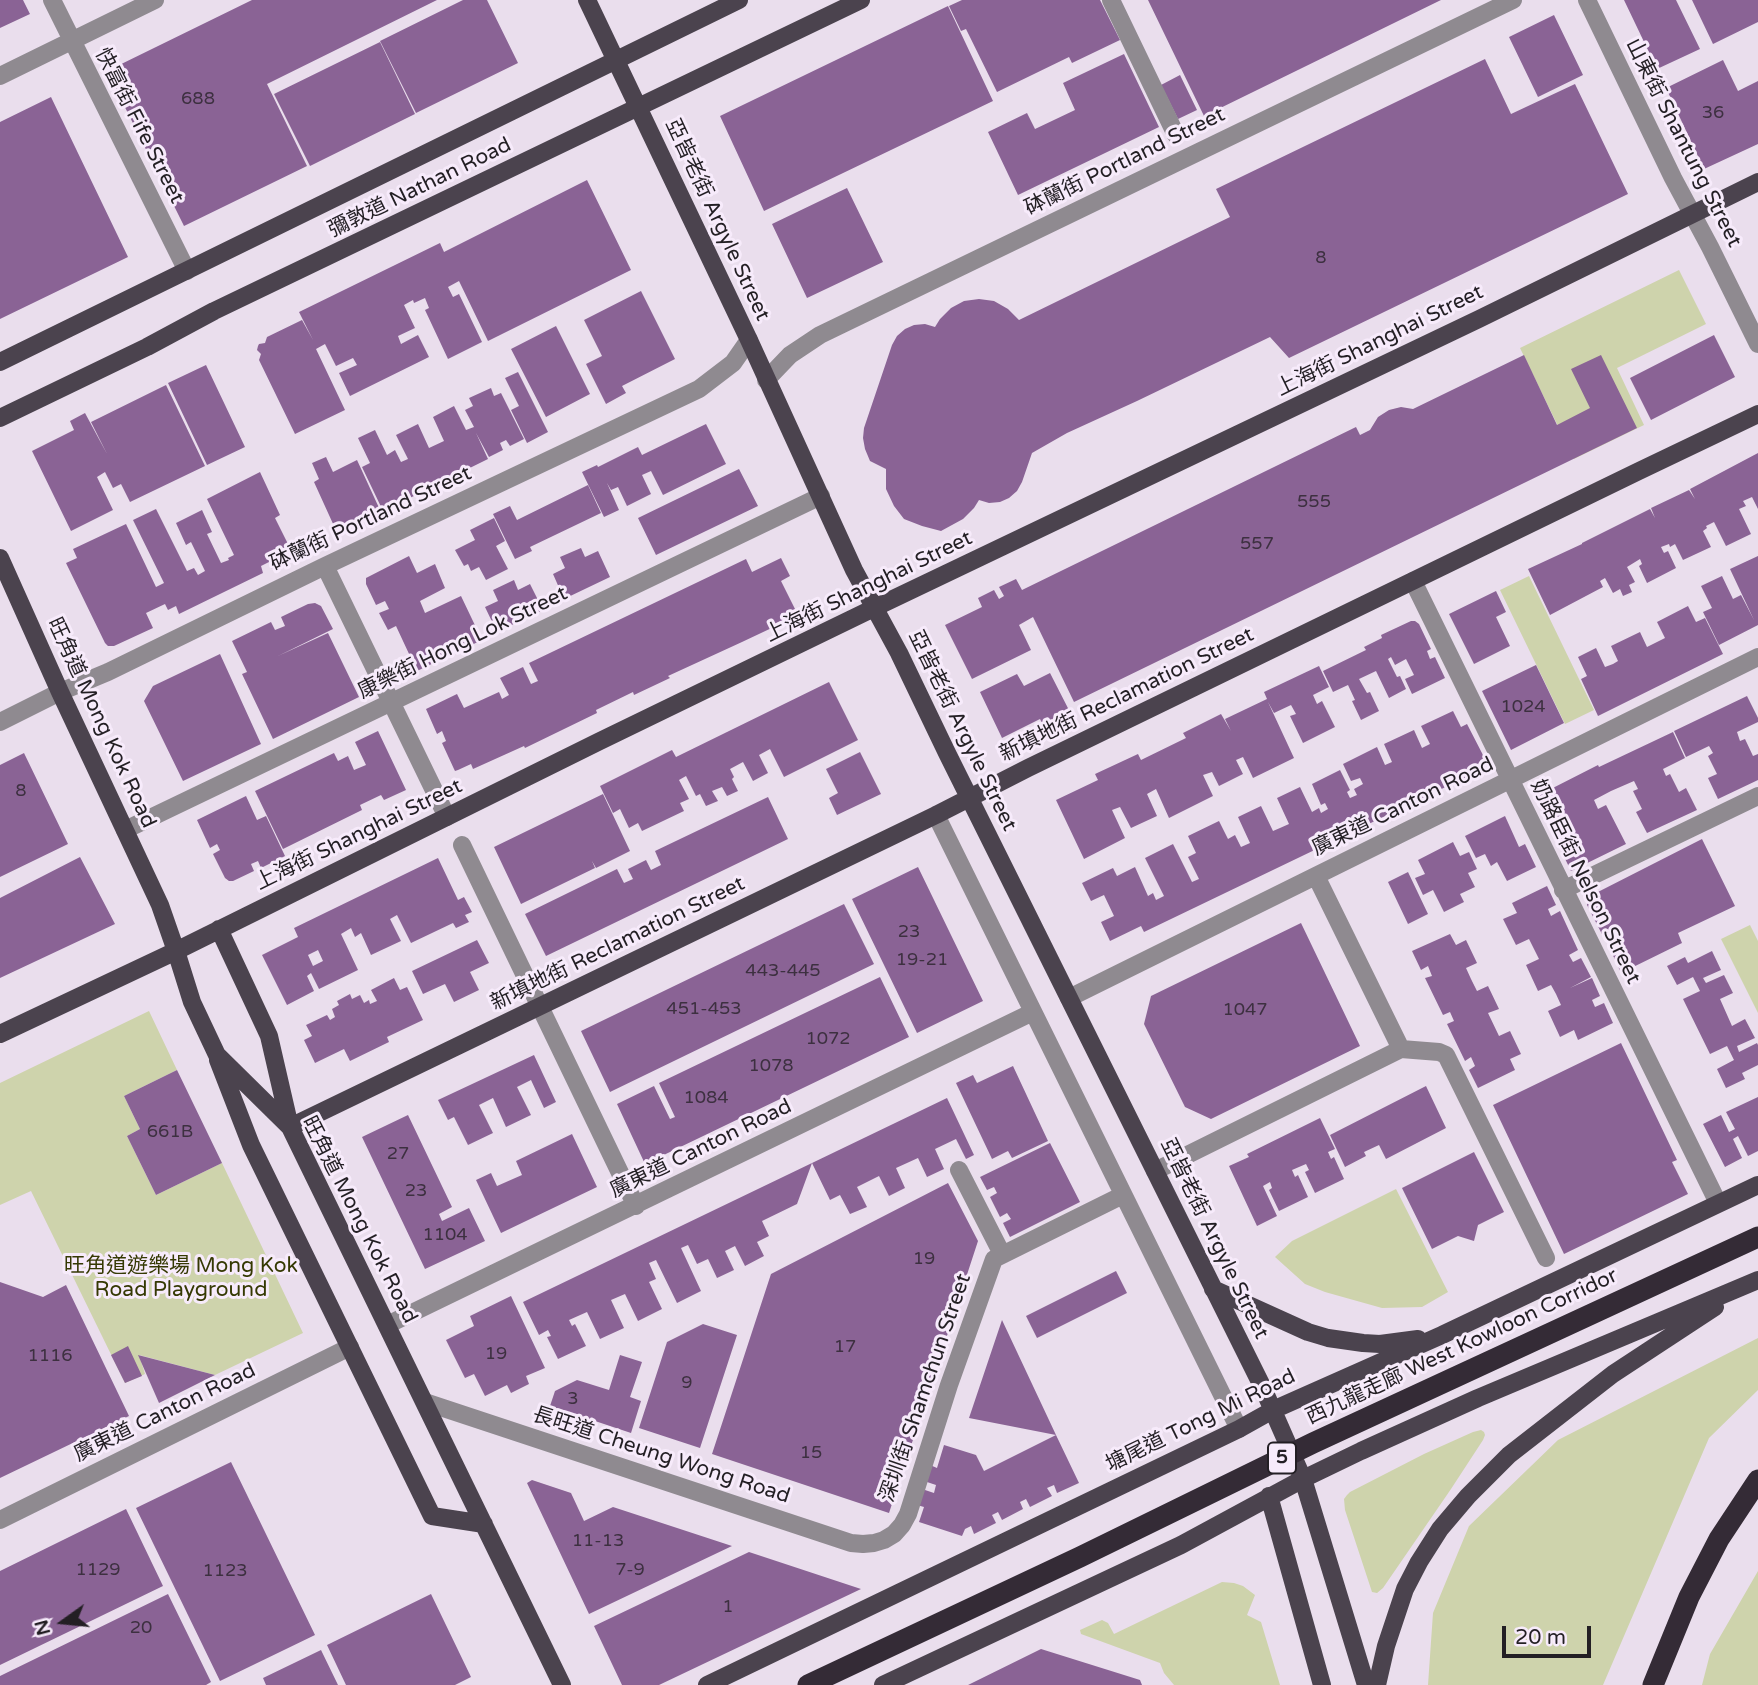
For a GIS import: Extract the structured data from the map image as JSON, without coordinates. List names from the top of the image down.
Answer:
{
  "streets": {
    "highway": ["西九龍走廊 West Kowloon Corridor", "5"],
    "main road": [
      "彌敦道 Nathan Road",
      "亞皆老街 Argyle Street",
      "上海街 Shanghai Street",
      "新填地街 Reclamation Street",
      "旺角道 Mong Kok Road",
      "塘尾道 Tong Mi Road"
    ],
    "street": [
      "快富街 Fife Street",
      "山東街 Shantung Street",
      "砵蘭街 Portland Street",
      "康樂街 Hong Lok Street",
      "廣東道 Canton Road",
      "奶路臣街 Nelson Street",
      "深圳街 Shamchun Street",
      "長旺道 Cheung Wong Road"
    ]
  },
  "crossings": [
    ["快富街 Fife Street", "彌敦道 Nathan Road"],
    ["山東街 Shantung Street", "上海街 Shanghai Street"],
    ["砵蘭街 Portland Street", "亞皆老街 Argyle Street"],
    ["砵蘭街 Portland Street", "旺角道 Mong Kok Road"],
    ["彌敦道 Nathan Road", "亞皆老街 Argyle Street"],
    ["亞皆老街 Argyle Street", "上海街 Shanghai Street"],
    ["亞皆老街 Argyle Street", "康樂街 Hong Lok Street"],
    ["亞皆老街 Argyle Street", "新填地街 Reclamation Street"],
    ["亞皆老街 Argyle Street", "廣東道 Canton Road"],
    ["亞皆老街 Argyle Street", "塘尾道 Tong Mi Road"],
    ["上海街 Shanghai Street", "旺角道 Mong Kok Road"],
    ["康樂街 Hong Lok Street", "旺角道 Mong Kok Road"],
    ["新填地街 Reclamation Street", "旺角道 Mong Kok Road"],
    ["新填地街 Reclamation Street", "奶路臣街 Nelson Street"],
    ["旺角道 Mong Kok Road", "廣東道 Canton Road"],
    ["旺角道 Mong Kok Road", "長旺道 Cheung Wong Road"],
    ["廣東道 Canton Road", "奶路臣街 Nelson Street"],
    ["奶路臣街 Nelson Street", "塘尾道 Tong Mi Road"],
    ["深圳街 Shamchun Street", "長旺道 Cheung Wong Road"]
  ],
  "parks": ["旺角道遊樂場 Mong Kok Road Playground"],
  "house_numbers": [
    "688",
    "36",
    "8",
    "555",
    "557",
    "1024",
    "8",
    "23",
    "19-21",
    "443-445",
    "451-453",
    "1047",
    "1072",
    "1078",
    "1084",
    "661B",
    "27",
    "23",
    "1104",
    "19",
    "17",
    "19",
    "1116",
    "9",
    "3",
    "15",
    "11-13",
    "1129",
    "7-9",
    "1123",
    "1",
    "20"
  ],
  "scale_bar": "20 m",
  "north": "left"
}
